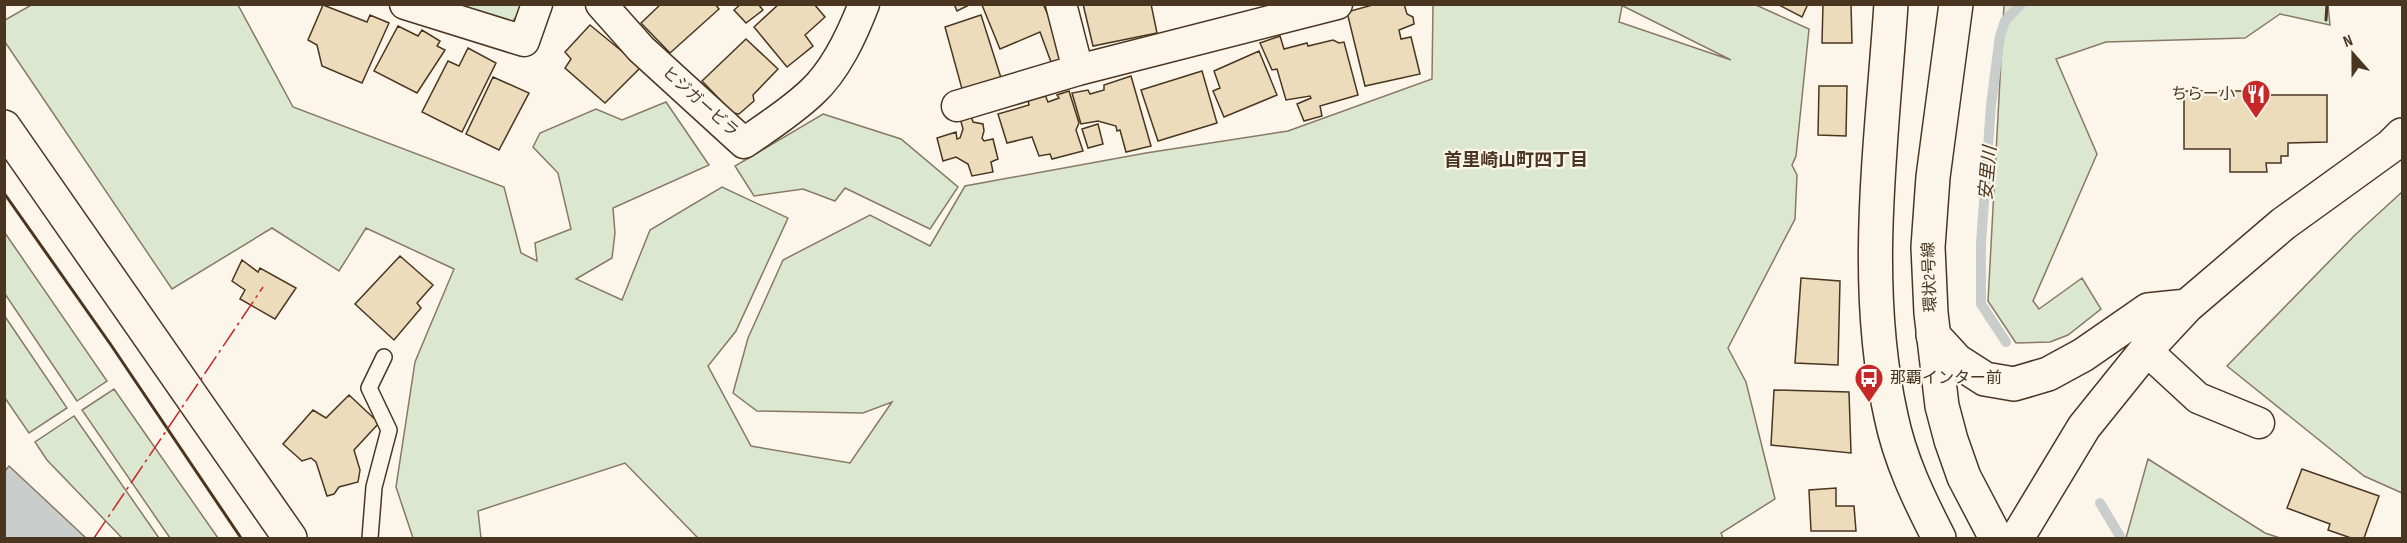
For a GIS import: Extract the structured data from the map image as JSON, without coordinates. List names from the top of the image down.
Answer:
{
  "streets": {
    "street": ["ヒジガービラ", "環状2号線"]
  },
  "districts": ["首里崎山町四丁目"],
  "water": ["安里川"],
  "places": {
    "restaurant": ["ちらー小"],
    "bus stop": ["那覇インター前"]
  },
  "north": "top"
}
